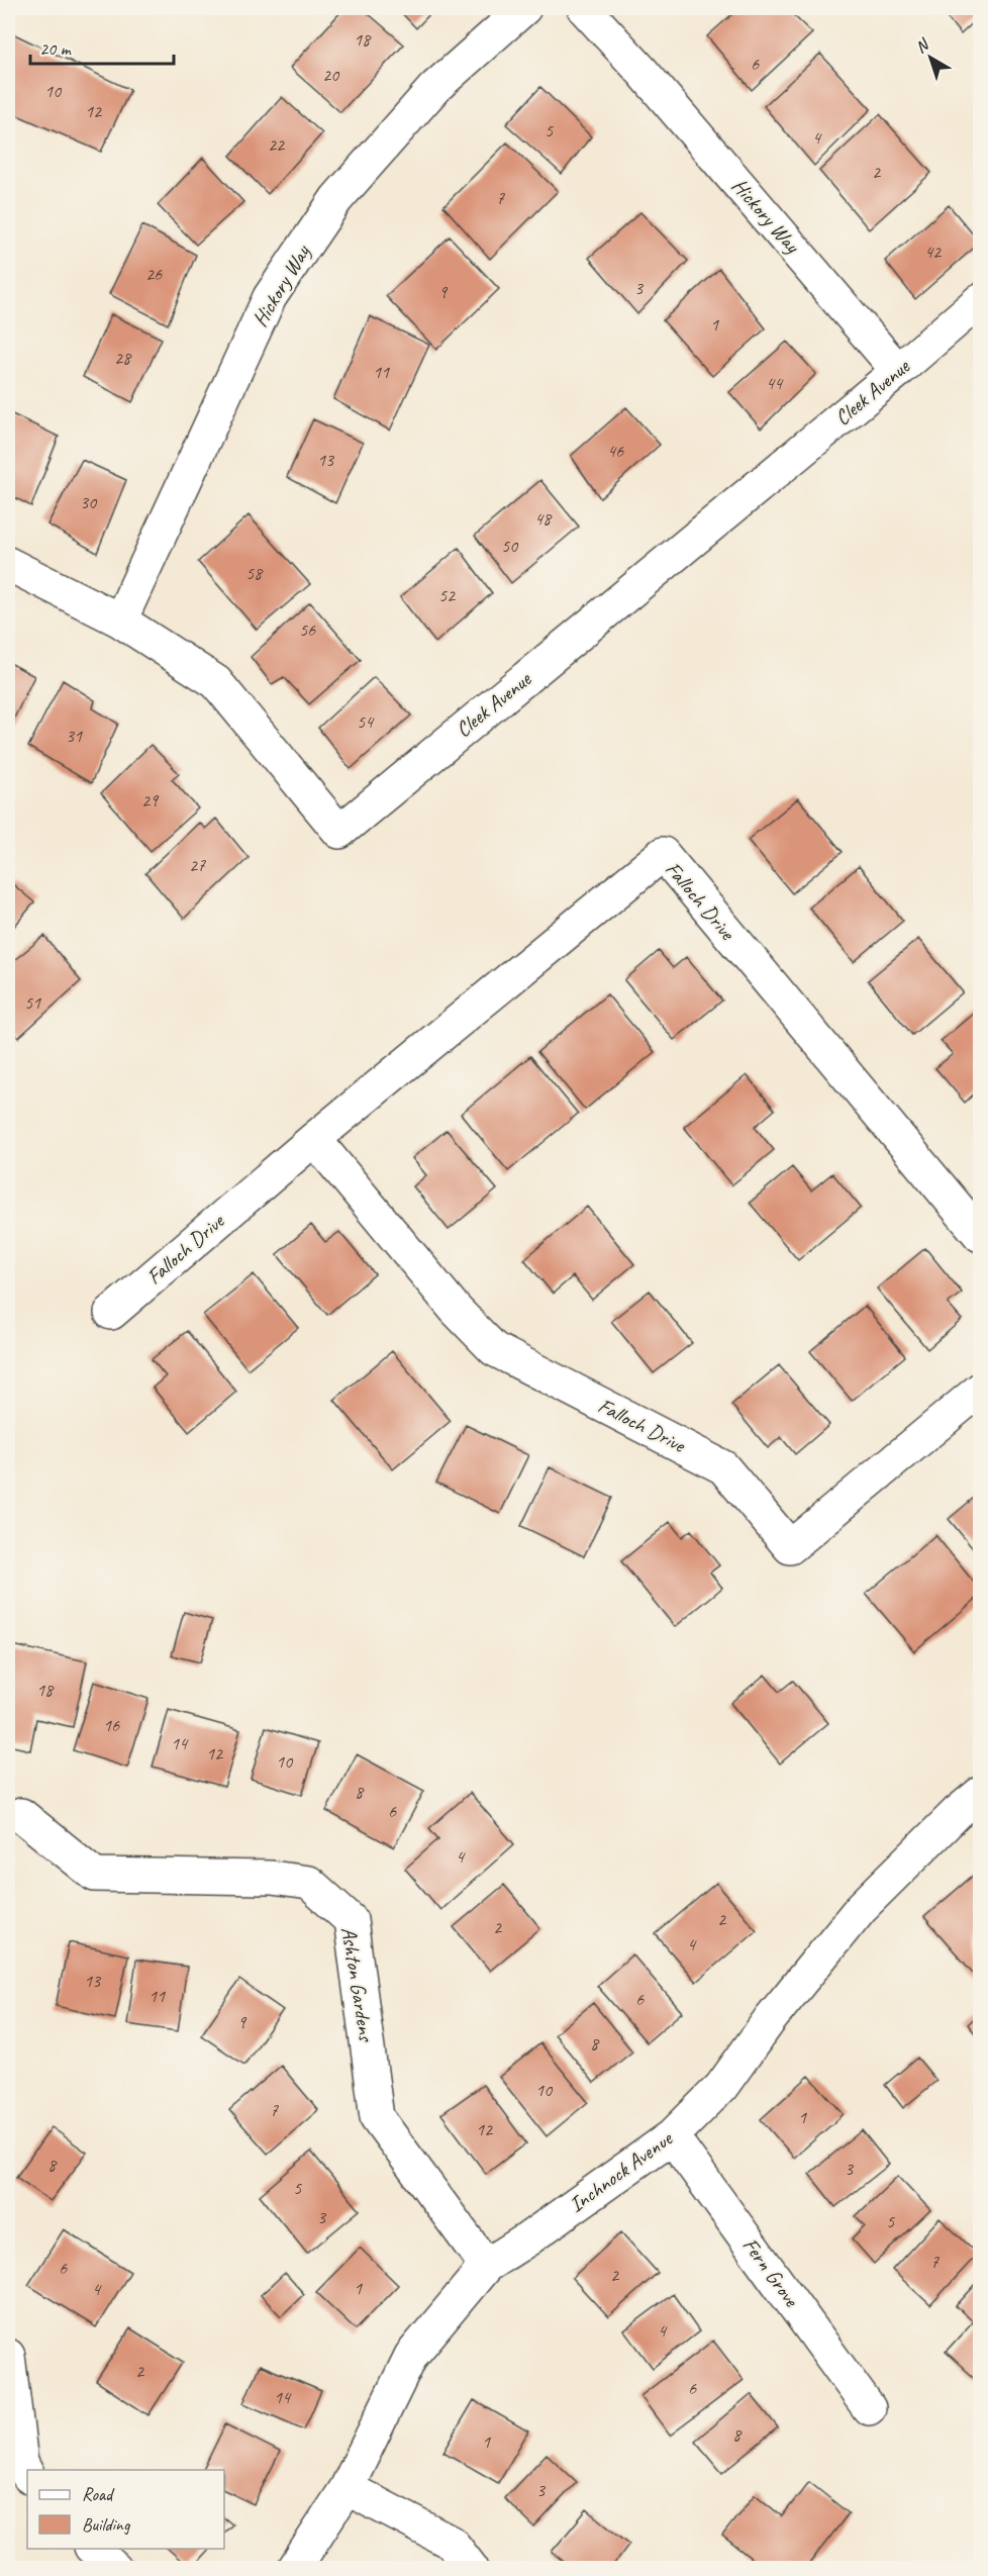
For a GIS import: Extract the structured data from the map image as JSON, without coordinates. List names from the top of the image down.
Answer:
{
  "streets": {
    "street": [
      "Hickory Way",
      "Cleek Avenue",
      "Falloch Drive",
      "Ashton Gardens",
      "Inchnock Avenue",
      "Fern Grove"
    ]
  },
  "crossings": [
    ["Hickory Way", "Cleek Avenue"],
    ["Ashton Gardens", "Inchnock Avenue"],
    ["Inchnock Avenue", "Fern Grove"]
  ],
  "house_numbers": [
    "18",
    "6",
    "20",
    "10",
    "12",
    "5",
    "4",
    "22",
    "2",
    "7",
    "42",
    "26",
    "3",
    "9",
    "1",
    "28",
    "11",
    "44",
    "46",
    "13",
    "30",
    "48",
    "50",
    "58",
    "52",
    "56",
    "54",
    "31",
    "29",
    "27",
    "51",
    "18",
    "16",
    "14",
    "12",
    "10",
    "8",
    "6",
    "4",
    "2",
    "2",
    "4",
    "13",
    "11",
    "6",
    "9",
    "8",
    "10",
    "7",
    "1",
    "12",
    "8",
    "3",
    "5",
    "3",
    "5",
    "7",
    "6",
    "2",
    "1",
    "4",
    "4",
    "2",
    "6",
    "14",
    "8",
    "1",
    "3"
  ],
  "legend": ["Road", "Building"],
  "scale_bar": "20 m",
  "north": "top left"
}
